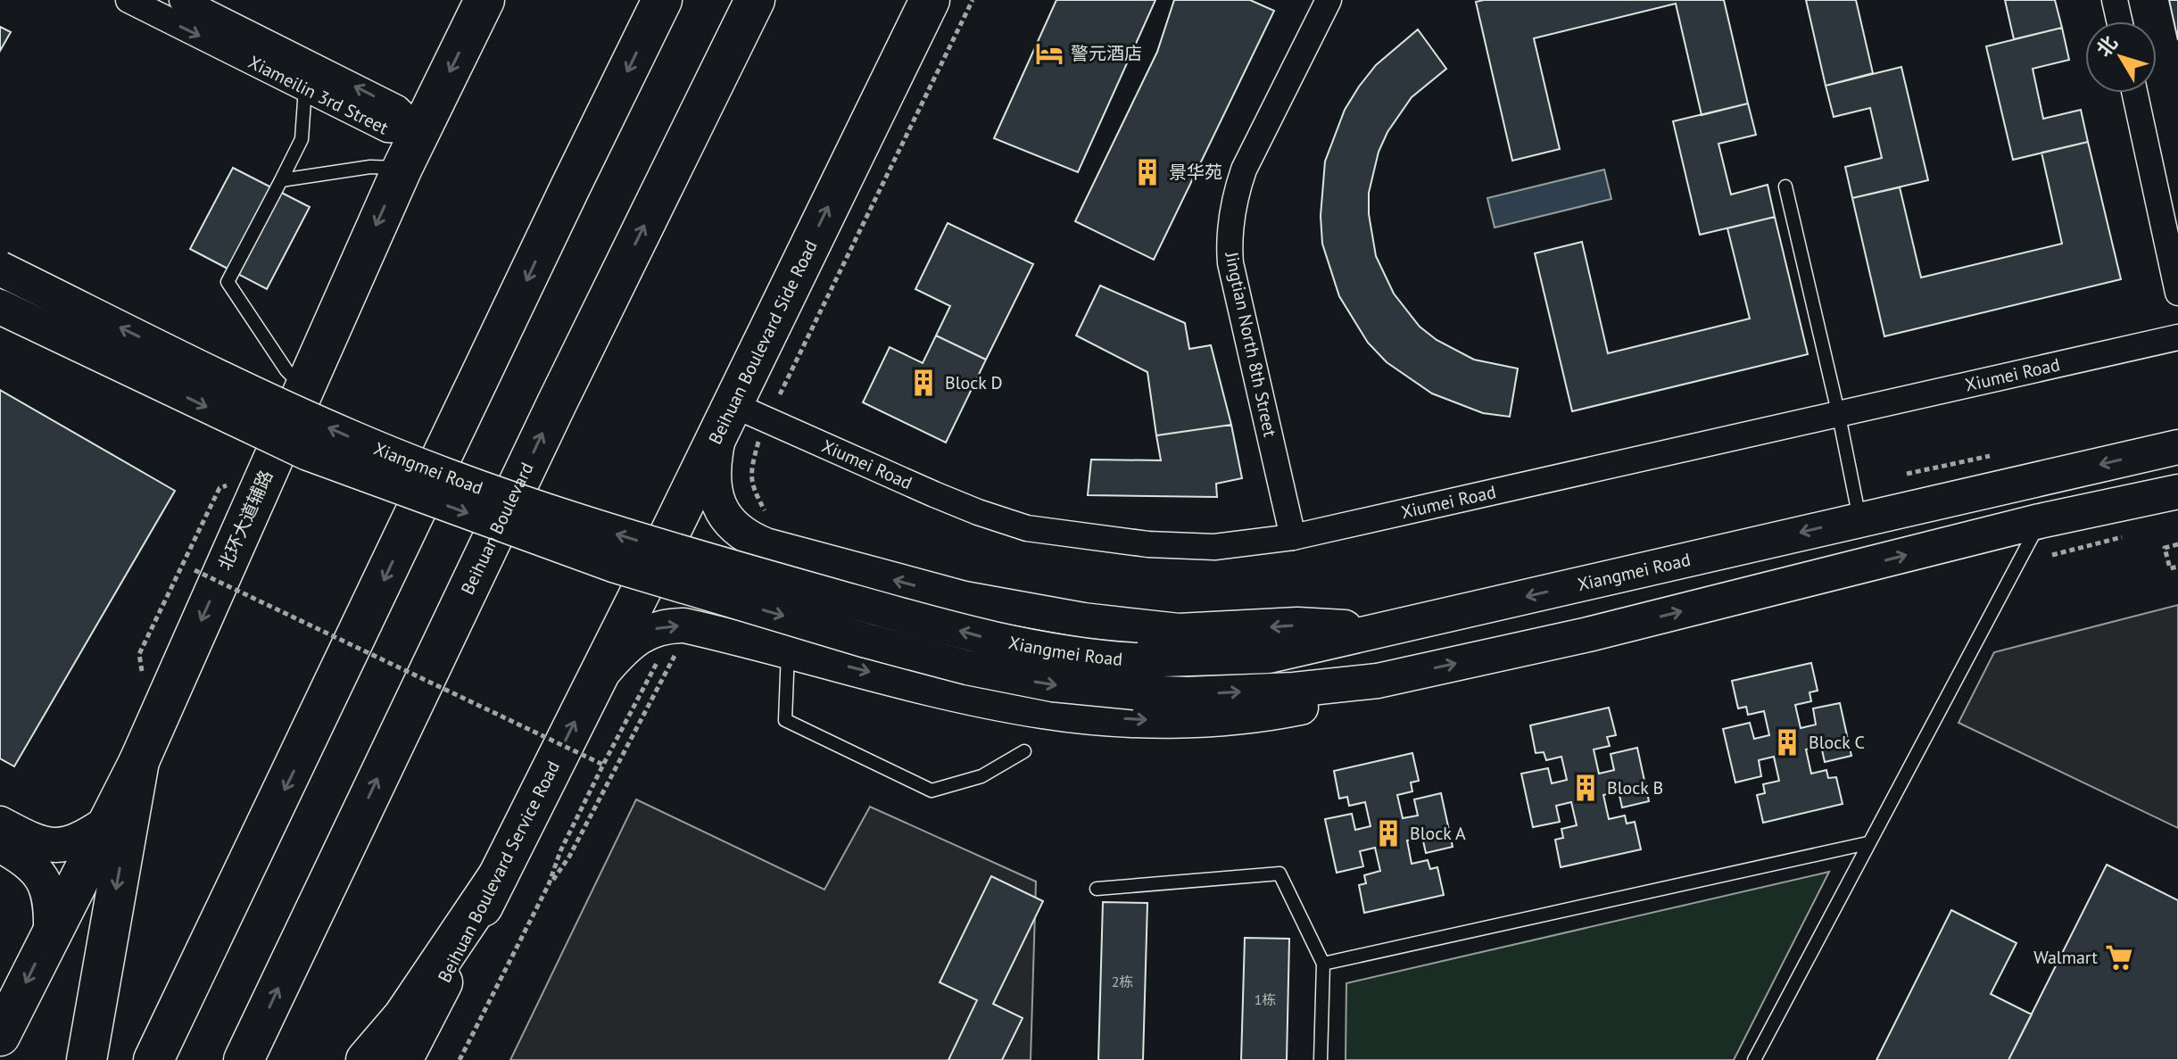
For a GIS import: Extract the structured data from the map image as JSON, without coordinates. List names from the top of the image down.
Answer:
{
  "streets": {
    "main road": [
      "Beihuan Boulevard Side Road",
      "Xiangmei Road",
      "北环大道辅路",
      "Beihuan Boulevard",
      "Beihuan Boulevard Service Road"
    ],
    "street": ["Xiameilin 3rd Street", "Jingtian North 8th Street", "Xiumei Road"]
  },
  "crossings": [
    ["Xiameilin 3rd Street", "北环大道辅路"],
    ["Beihuan Boulevard Side Road", "Xiumei Road"],
    ["Beihuan Boulevard Side Road", "Beihuan Boulevard Service Road"],
    ["Jingtian North 8th Street", "Xiumei Road"]
  ],
  "places": {
    "hotel": ["警元酒店"],
    "building": [
      "景华苑",
      "Block D",
      "Block C",
      "Block B",
      "Block A"
    ],
    "supermarket": ["Walmart"]
  },
  "house_numbers": ["2栋", "1栋"],
  "north": "top left"
}
